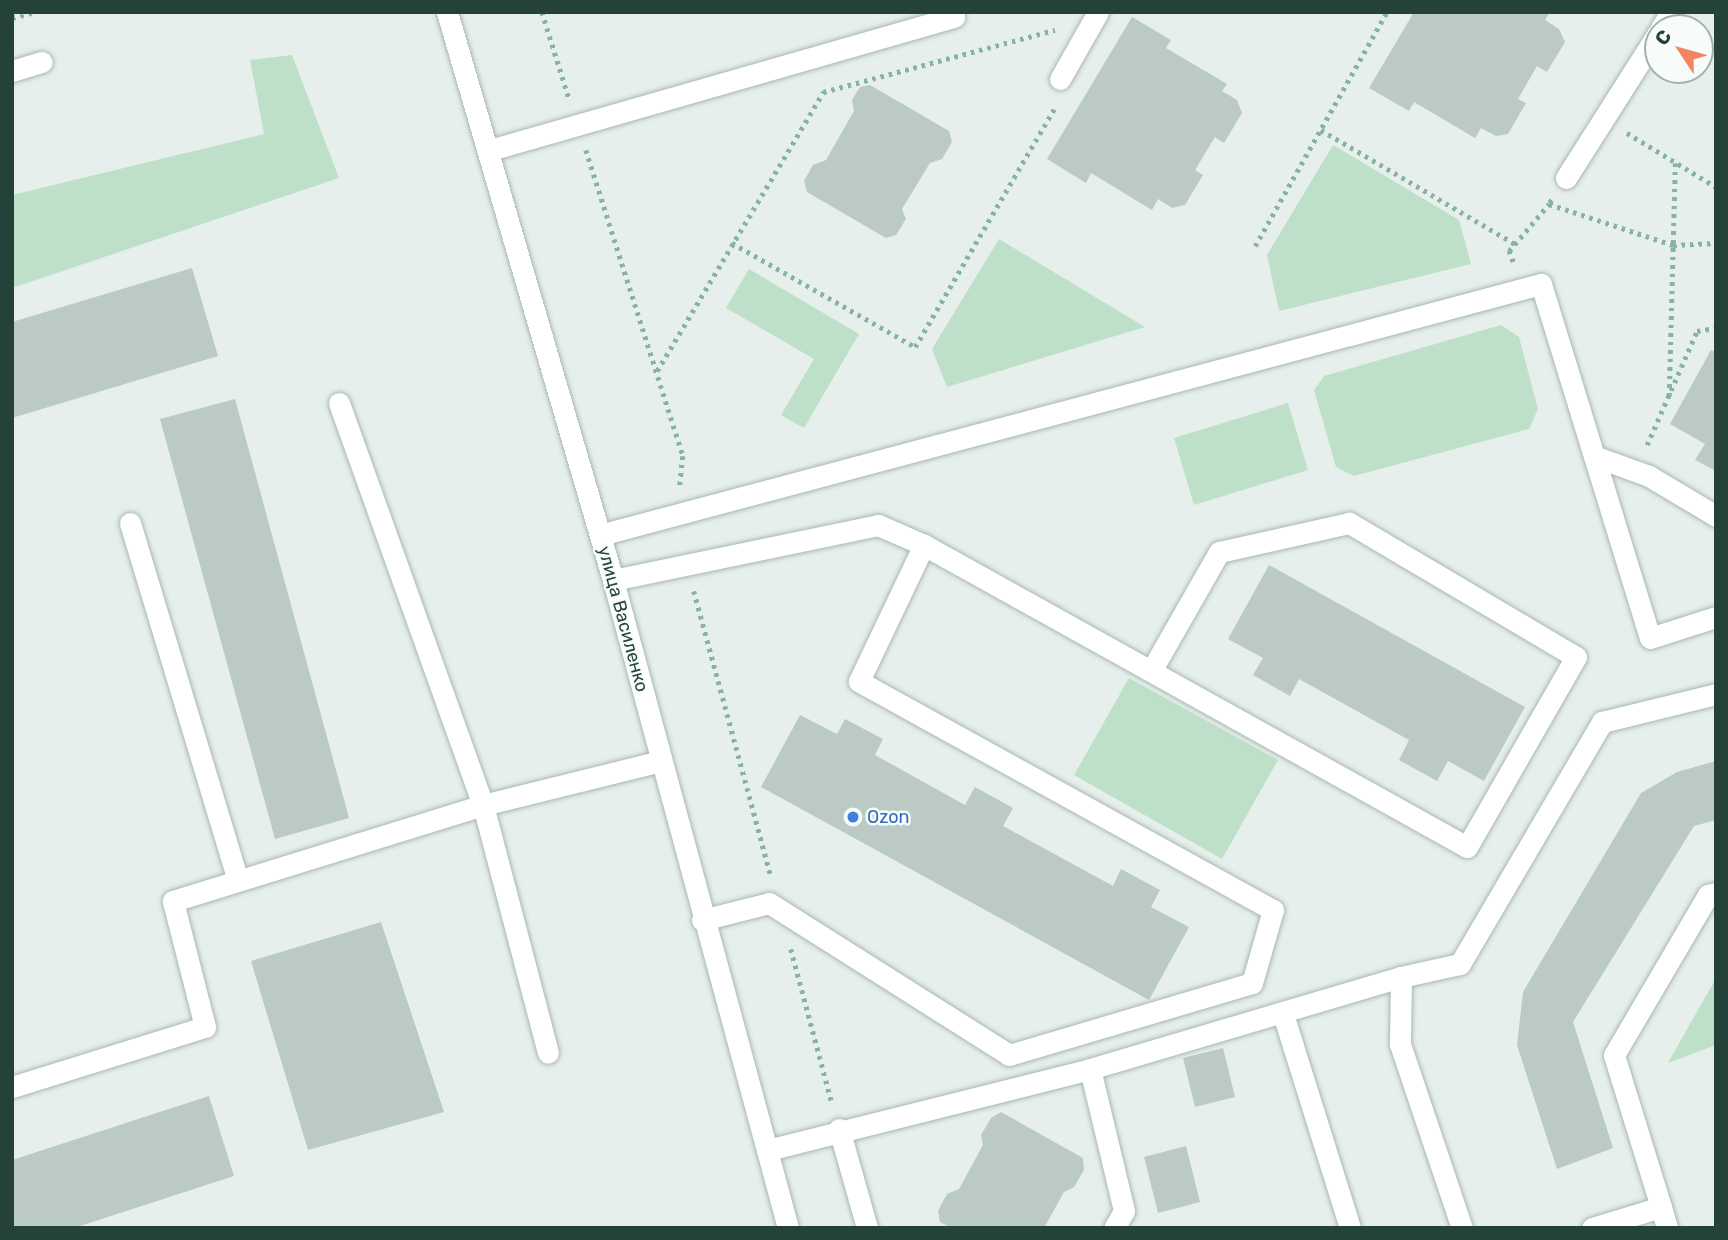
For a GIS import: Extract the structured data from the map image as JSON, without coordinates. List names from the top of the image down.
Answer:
{
  "streets": {
    "street": ["улица Василенко"]
  },
  "places": ["Ozon"],
  "north": "top left"
}
